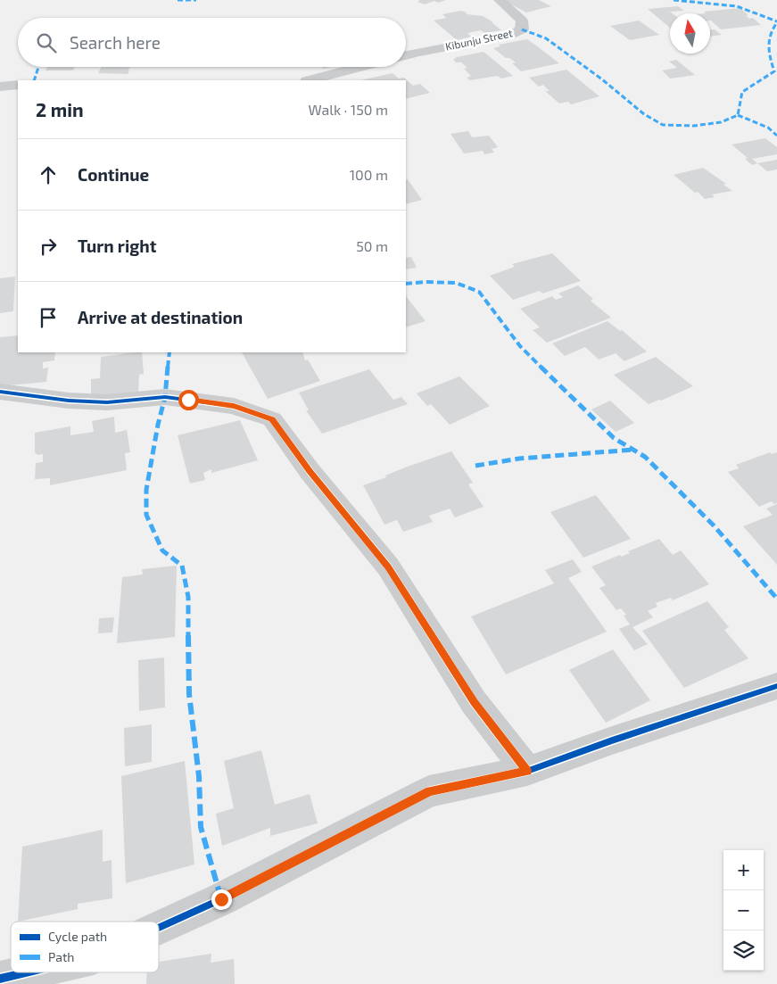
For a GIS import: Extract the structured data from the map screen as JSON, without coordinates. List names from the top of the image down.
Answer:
{
  "streets": {
    "street": ["Kibunju Street"]
  },
  "legend": ["Cycle path", "Path"],
  "north": "top",
  "page": {
    "search": "Search here",
    "heading": ["2 min", "Walk · 150 m"],
    "list": [
      ["Continue", "100 m"],
      ["Turn right", "50 m"],
      "Arrive at destination"
    ],
    "map_buttons": ["+", "−"]
  }
}
